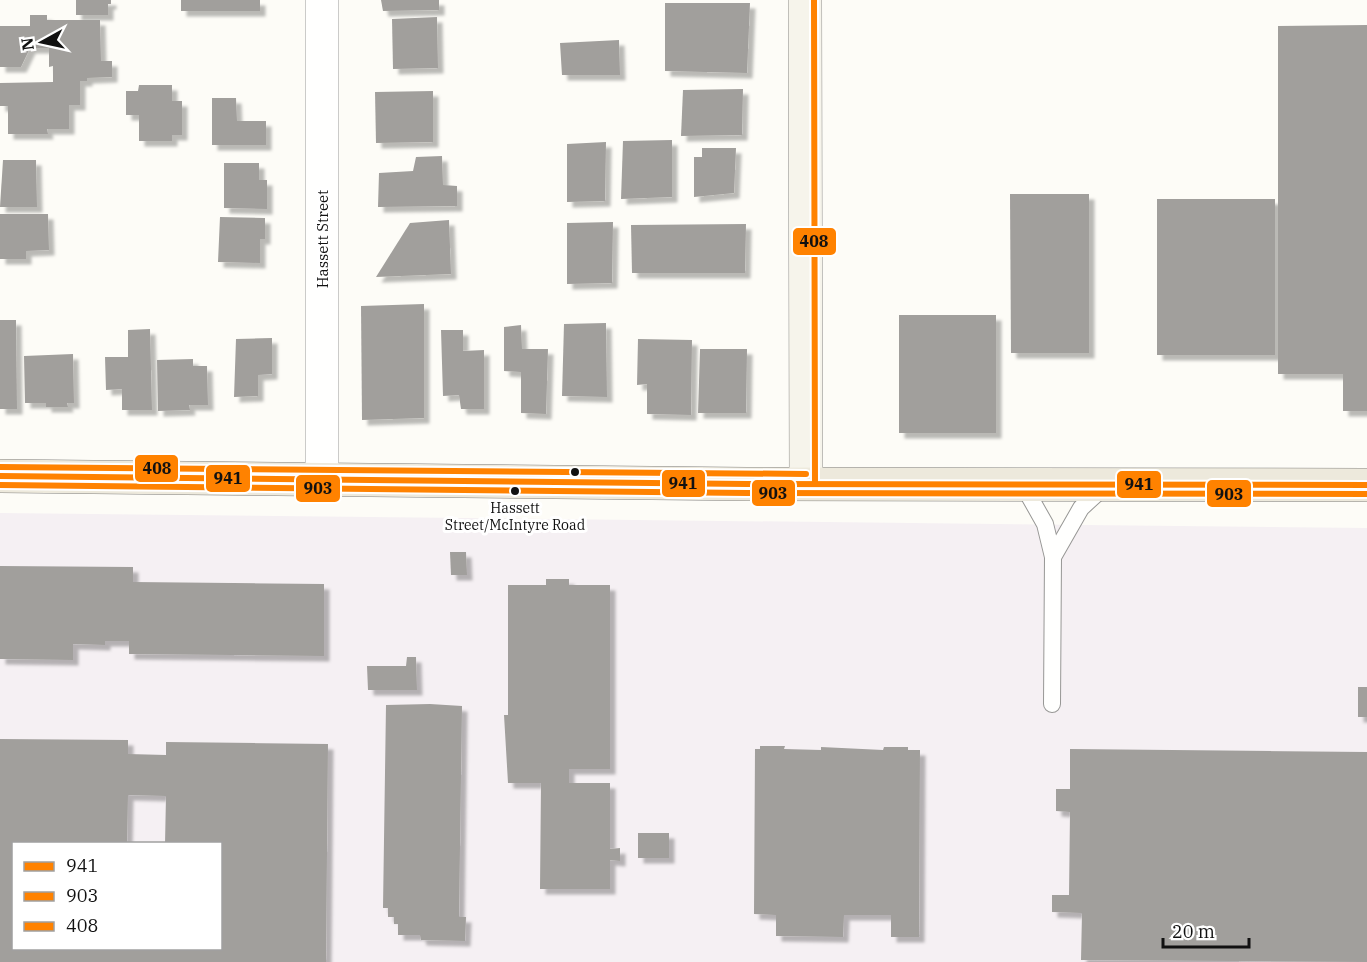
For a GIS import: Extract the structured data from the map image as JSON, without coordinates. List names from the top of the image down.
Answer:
{
  "streets": {
    "street": ["Hassett Street"]
  },
  "places": ["Hassett Street/McIntyre Road"],
  "lines": ["transit line 408", "transit line 941", "transit line 903"],
  "legend": ["941", "903", "408"],
  "scale_bar": "20 m",
  "north": "left"
}
